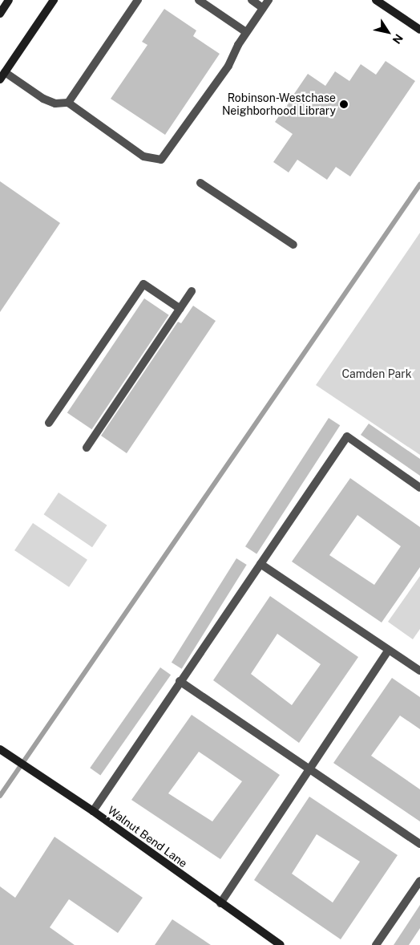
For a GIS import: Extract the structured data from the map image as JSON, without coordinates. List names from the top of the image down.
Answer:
{
  "streets": {
    "street": ["Walnut Bend Lane"]
  },
  "parks": ["Camden Park"],
  "places": ["Robinson-Westchase Neighborhood Library"],
  "north": "bottom right"
}
